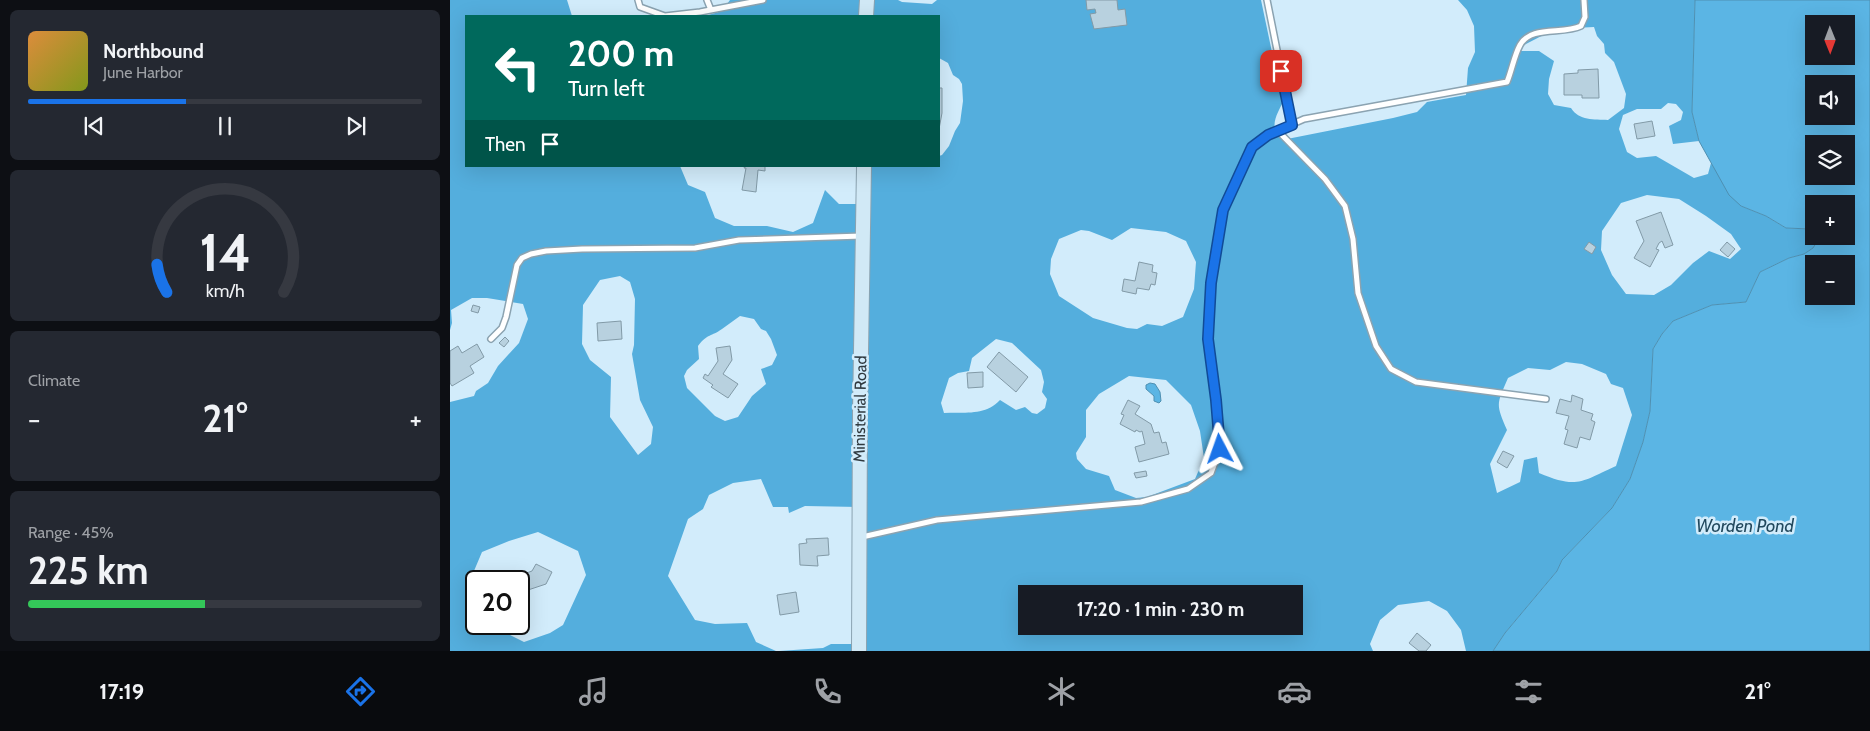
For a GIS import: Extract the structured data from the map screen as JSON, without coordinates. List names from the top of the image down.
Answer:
{
  "streets": {
    "main road": ["Ministerial Road"]
  },
  "water": ["Worden Pond"],
  "north": "bottom",
  "page": {
    "map_buttons": ["+", "−"],
    "turn": ["200 m", "Turn left"],
    "song": ["Northbound", "June Harbor"],
    "then": "Then",
    "tile": [
      "Climate",
      ["Range · 45%", "225 km"]
    ],
    "heat": ["−", "21°", "+"],
    "limit": "20",
    "trip": "17:20 · 1 min · 230 m",
    "tabs": ["17:19", "21°"],
    "gauge": ["14", "km/h"]
  }
}
